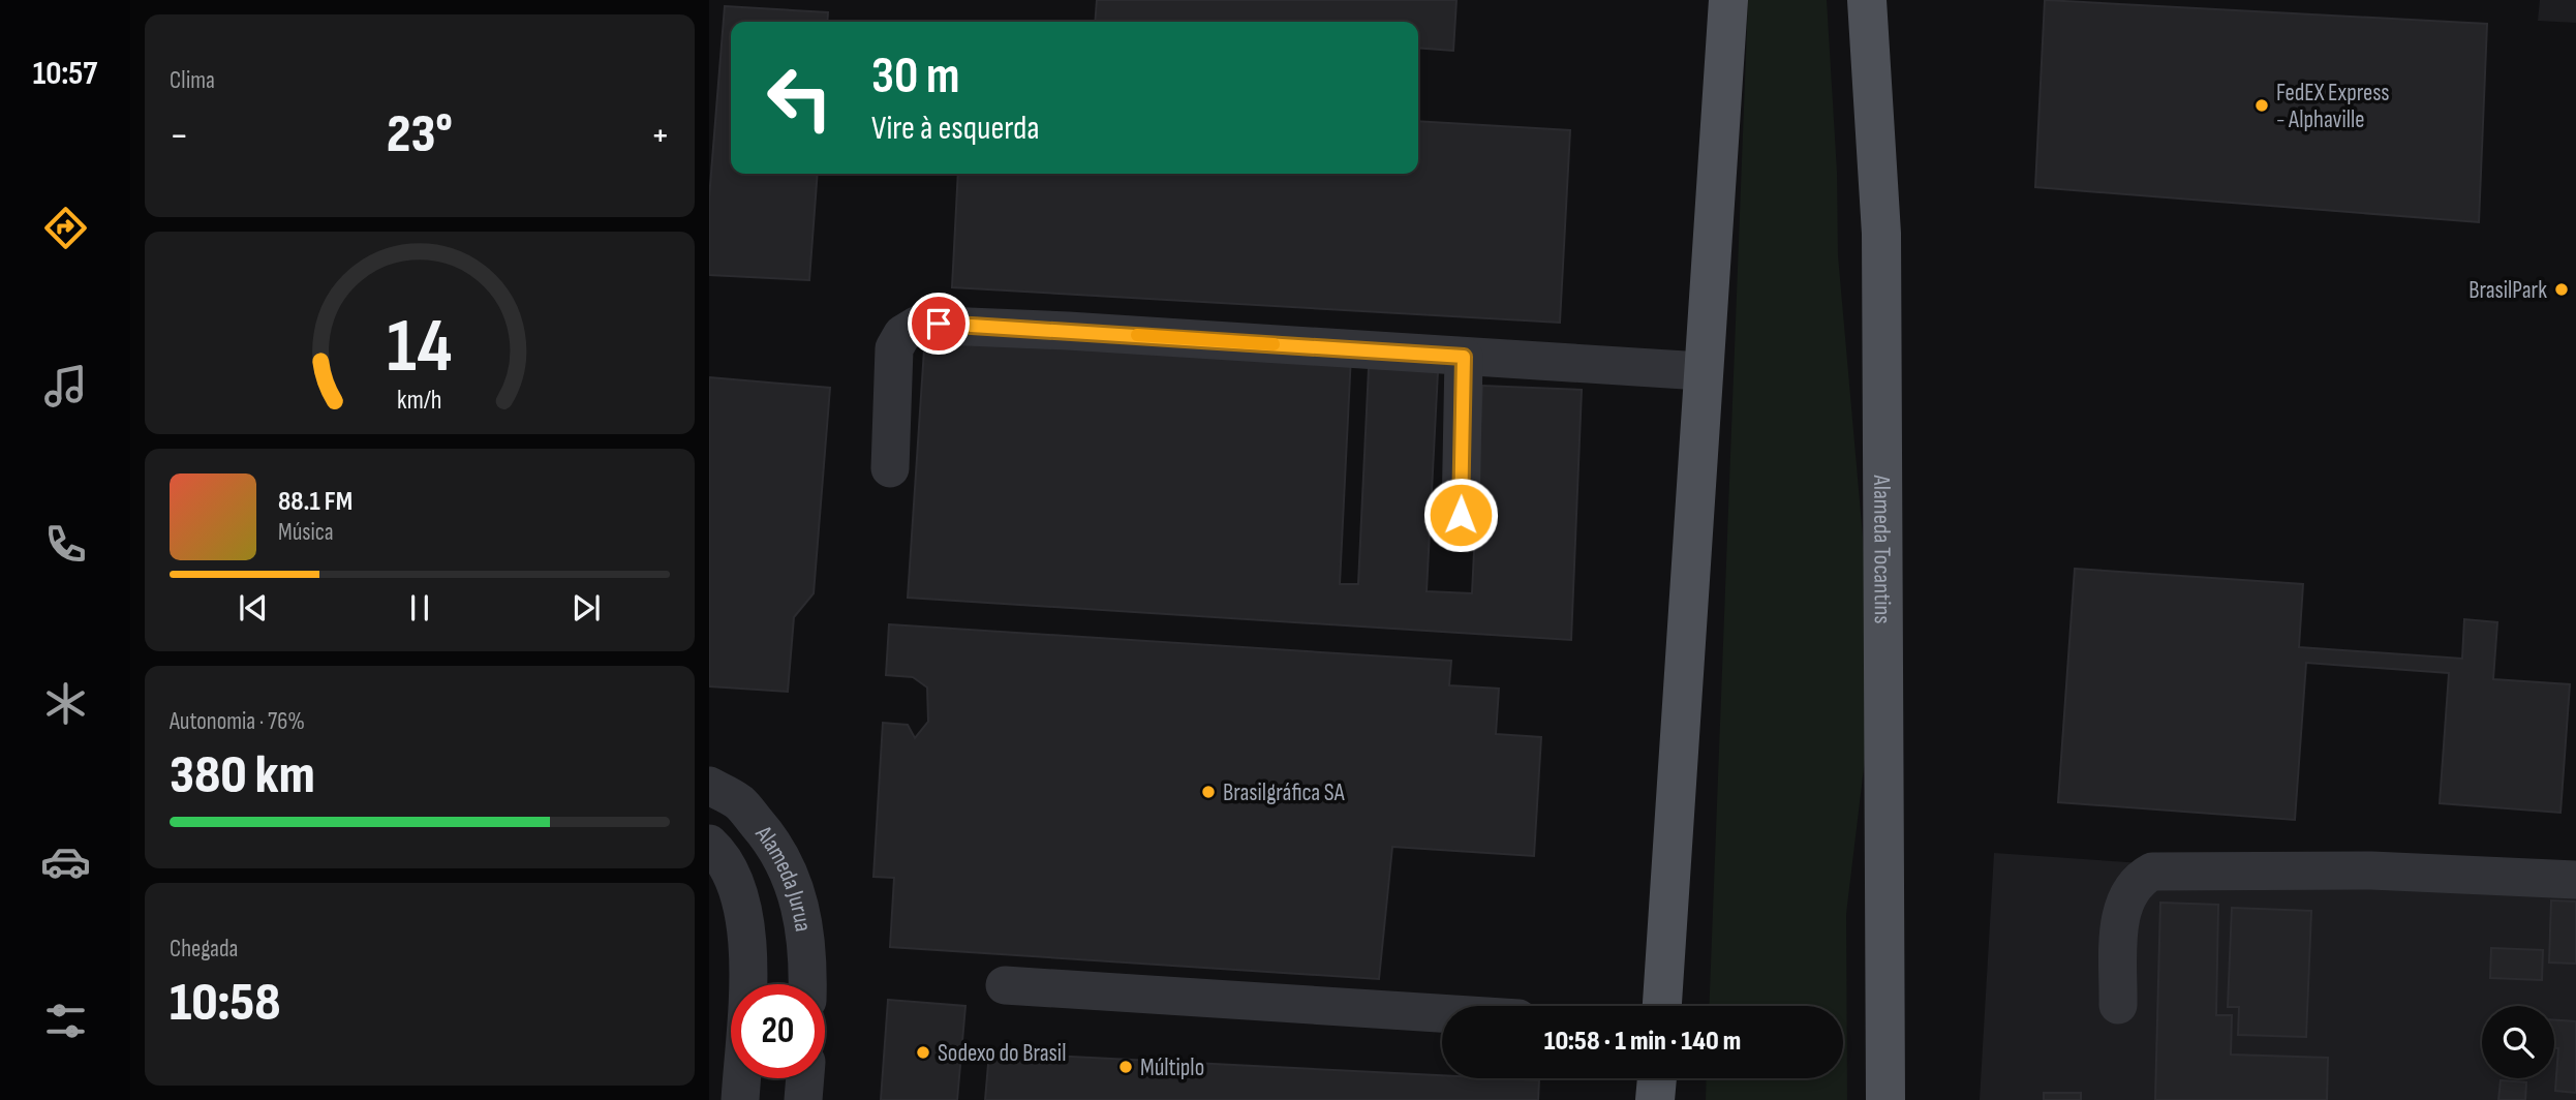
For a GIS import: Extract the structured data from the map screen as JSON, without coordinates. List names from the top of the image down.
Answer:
{
  "streets": {
    "main road": ["Alameda Tocantins"],
    "street": ["Alameda Jurua"]
  },
  "places": [
    "FedEX Express - Alphaville",
    "BrasilPark",
    "Brasilgráfica SA",
    "Sodexo do Brasil",
    "Múltiplo"
  ],
  "page": {
    "tabs": "10:57",
    "tile": [
      "Clima",
      ["Autonomia · 76%", "380 km"],
      ["Chegada", "10:58"]
    ],
    "turn": ["30 m", "Vire à esquerda"],
    "heat": ["−", "23°", "+"],
    "song": ["88.1 FM", "Música"],
    "limit": "20",
    "trip": "10:58 · 1 min · 140 m",
    "gauge": ["14", "km/h"]
  }
}
